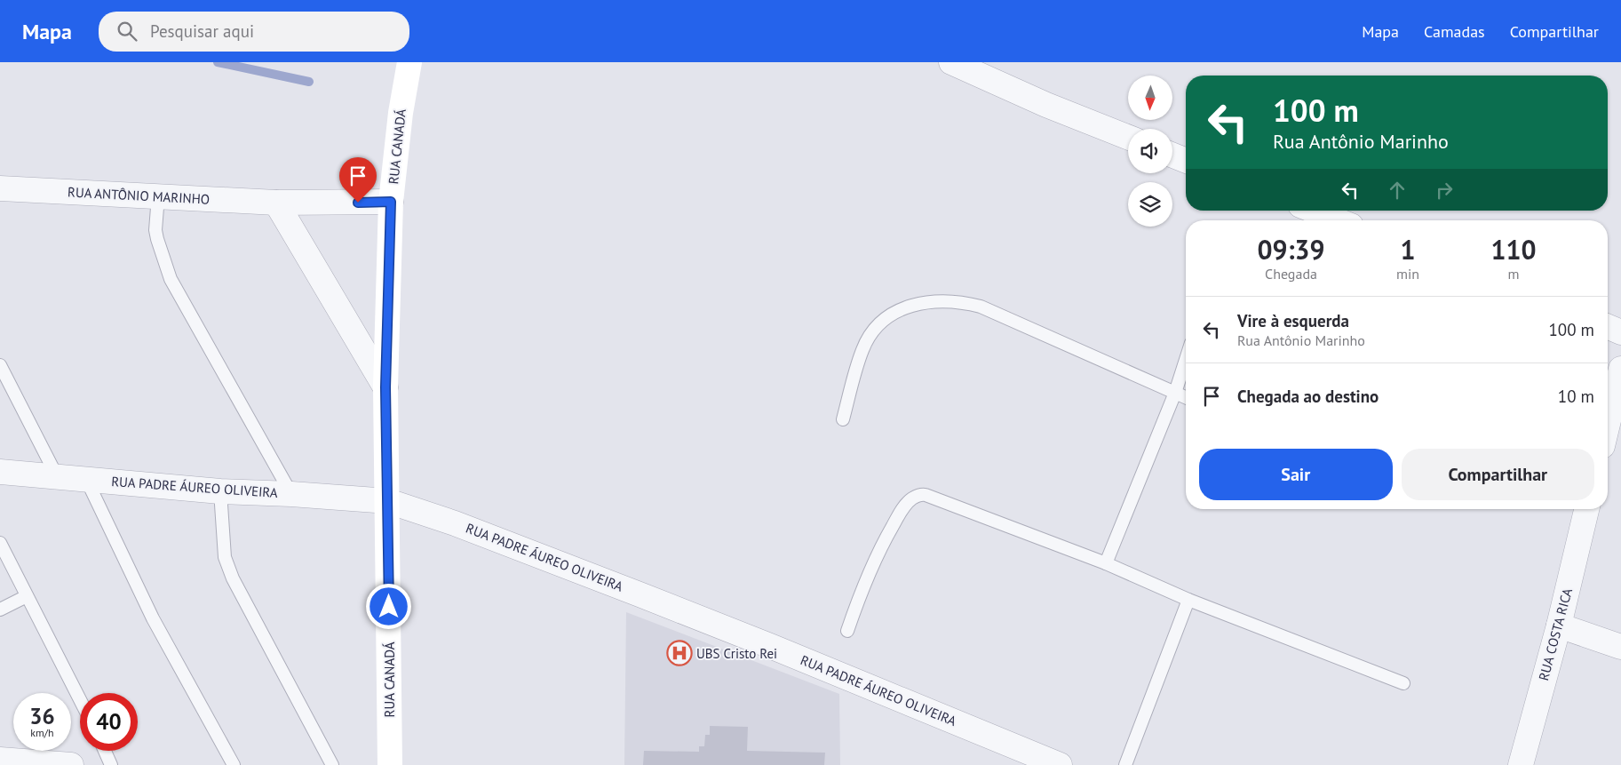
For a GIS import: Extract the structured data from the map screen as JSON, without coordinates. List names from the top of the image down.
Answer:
{
  "streets": {
    "street": [
      "RUA CANADÁ",
      "RUA ANTÔNIO MARINHO",
      "RUA PADRE ÁUREO OLIVEIRA",
      "RUA COSTA RICA"
    ]
  },
  "crossings": [
    ["RUA CANADÁ", "RUA ANTÔNIO MARINHO"],
    ["RUA CANADÁ", "RUA PADRE ÁUREO OLIVEIRA"]
  ],
  "places": {
    "hospital": ["UBS Cristo Rei"]
  },
  "north": "bottom",
  "page": {
    "header": "Mapa",
    "search": "Pesquisar aqui",
    "nav": ["Mapa", "Camadas", "Compartilhar"],
    "turn": ["100 m", "Rua Antônio Marinho"],
    "eta": [
      "09:39",
      "Chegada",
      "1",
      "min",
      "110",
      "m"
    ],
    "list": [
      {
        "name": "Vire à esquerda",
        "note": "Rua Antônio Marinho",
        "value": "100 m"
      },
      {
        "name": "Chegada ao destino",
        "value": "10 m"
      }
    ],
    "buttons": ["Sair", "Compartilhar"],
    "speed": "36 km/h",
    "limit": "40"
  }
}
